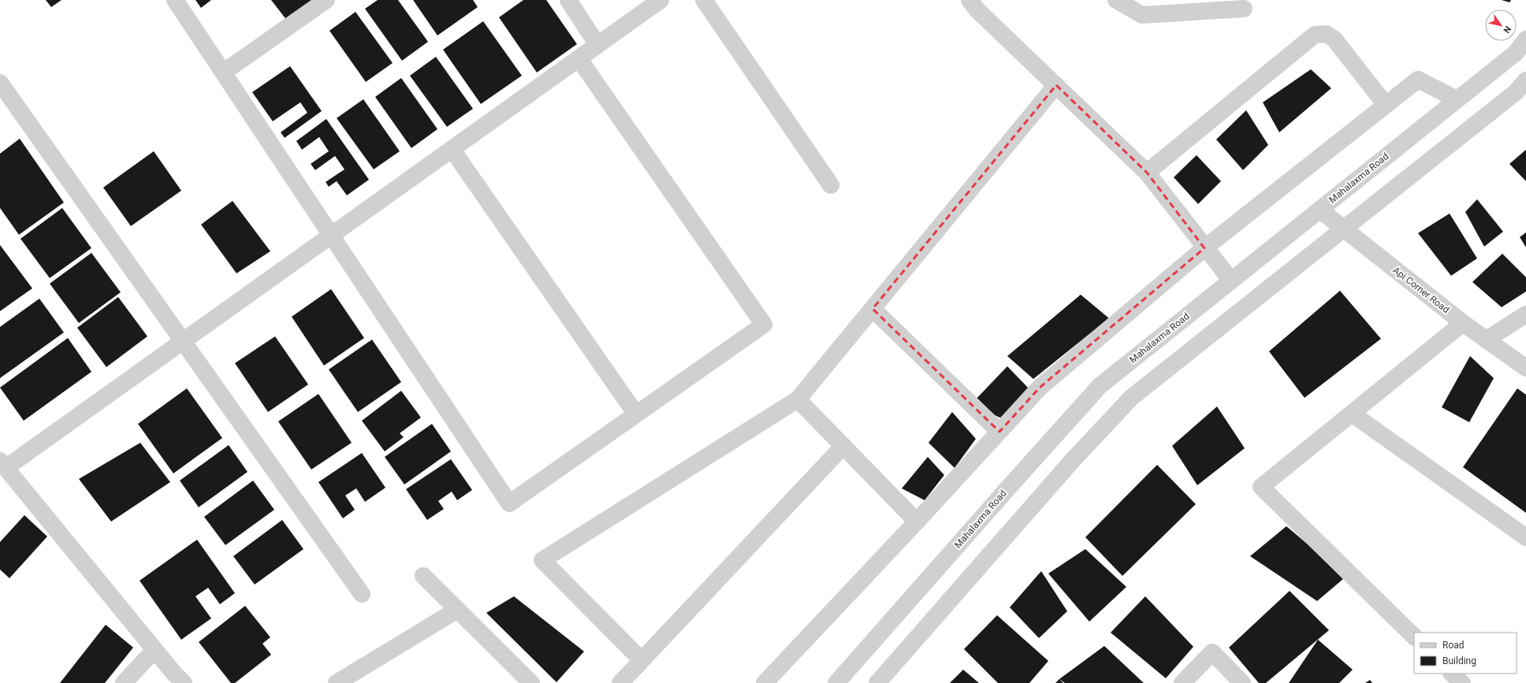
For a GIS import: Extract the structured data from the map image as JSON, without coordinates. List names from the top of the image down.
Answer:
{
  "streets": {
    "street": ["Mahalaxma Road", "Api Corner Road"]
  },
  "crossings": [
    ["Mahalaxma Road", "Api Corner Road"]
  ],
  "legend": ["Road", "Building"],
  "north": "bottom right"
}
